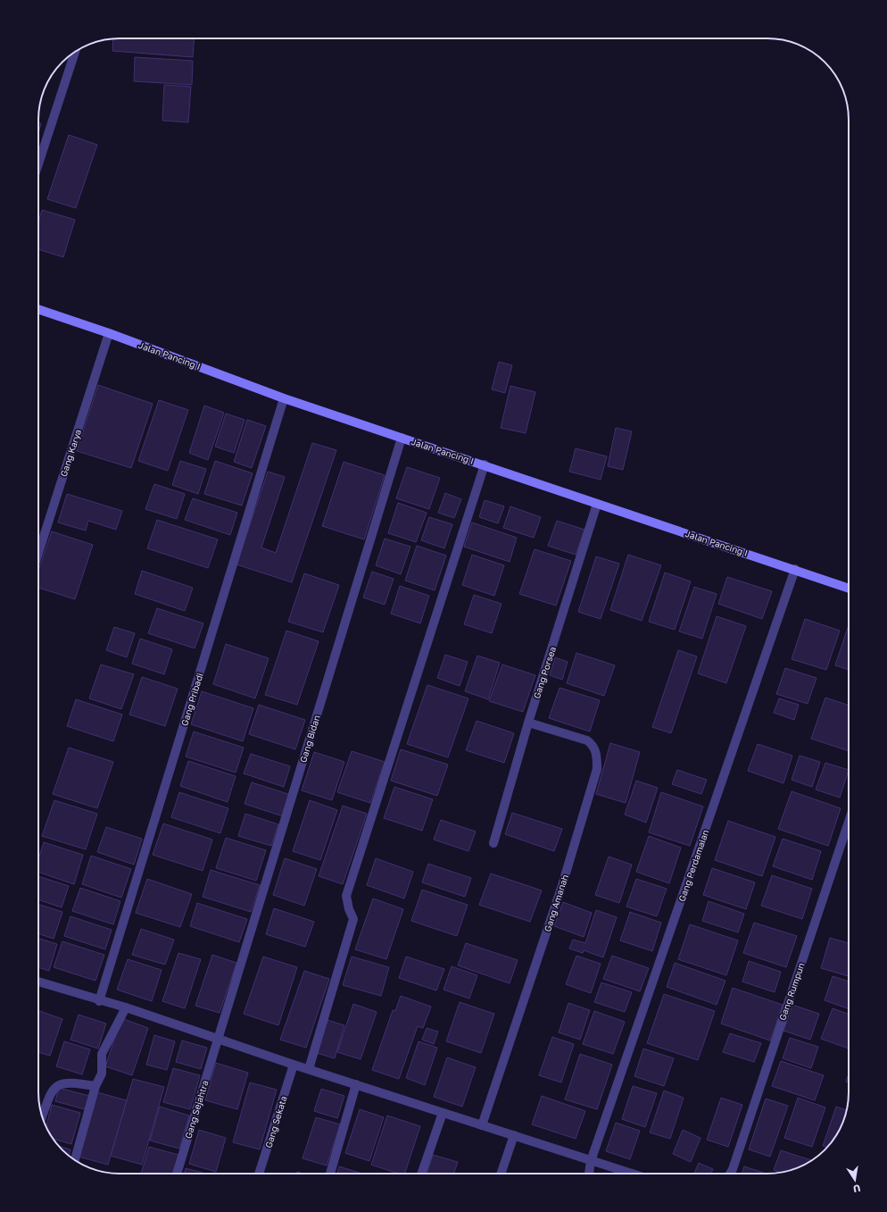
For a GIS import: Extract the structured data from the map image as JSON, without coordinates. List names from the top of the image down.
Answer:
{
  "streets": {
    "main road": ["Jalan Pancing I"],
    "street": [
      "Gang Karya",
      "Gang Porsea",
      "Gang Pribadi",
      "Gang Bidan",
      "Gang Perdamaian",
      "Gang Amanah",
      "Gang Rumpun",
      "Gang Sejahtra",
      "Gang Sekata"
    ]
  },
  "crossings": [
    ["Jalan Pancing I", "Gang Karya"],
    ["Jalan Pancing I", "Gang Porsea"],
    ["Jalan Pancing I", "Gang Pribadi"],
    ["Jalan Pancing I", "Gang Bidan"],
    ["Jalan Pancing I", "Gang Perdamaian"],
    ["Gang Porsea", "Gang Amanah"],
    ["Gang Bidan", "Gang Sejahtra"]
  ],
  "north": "bottom"
}
